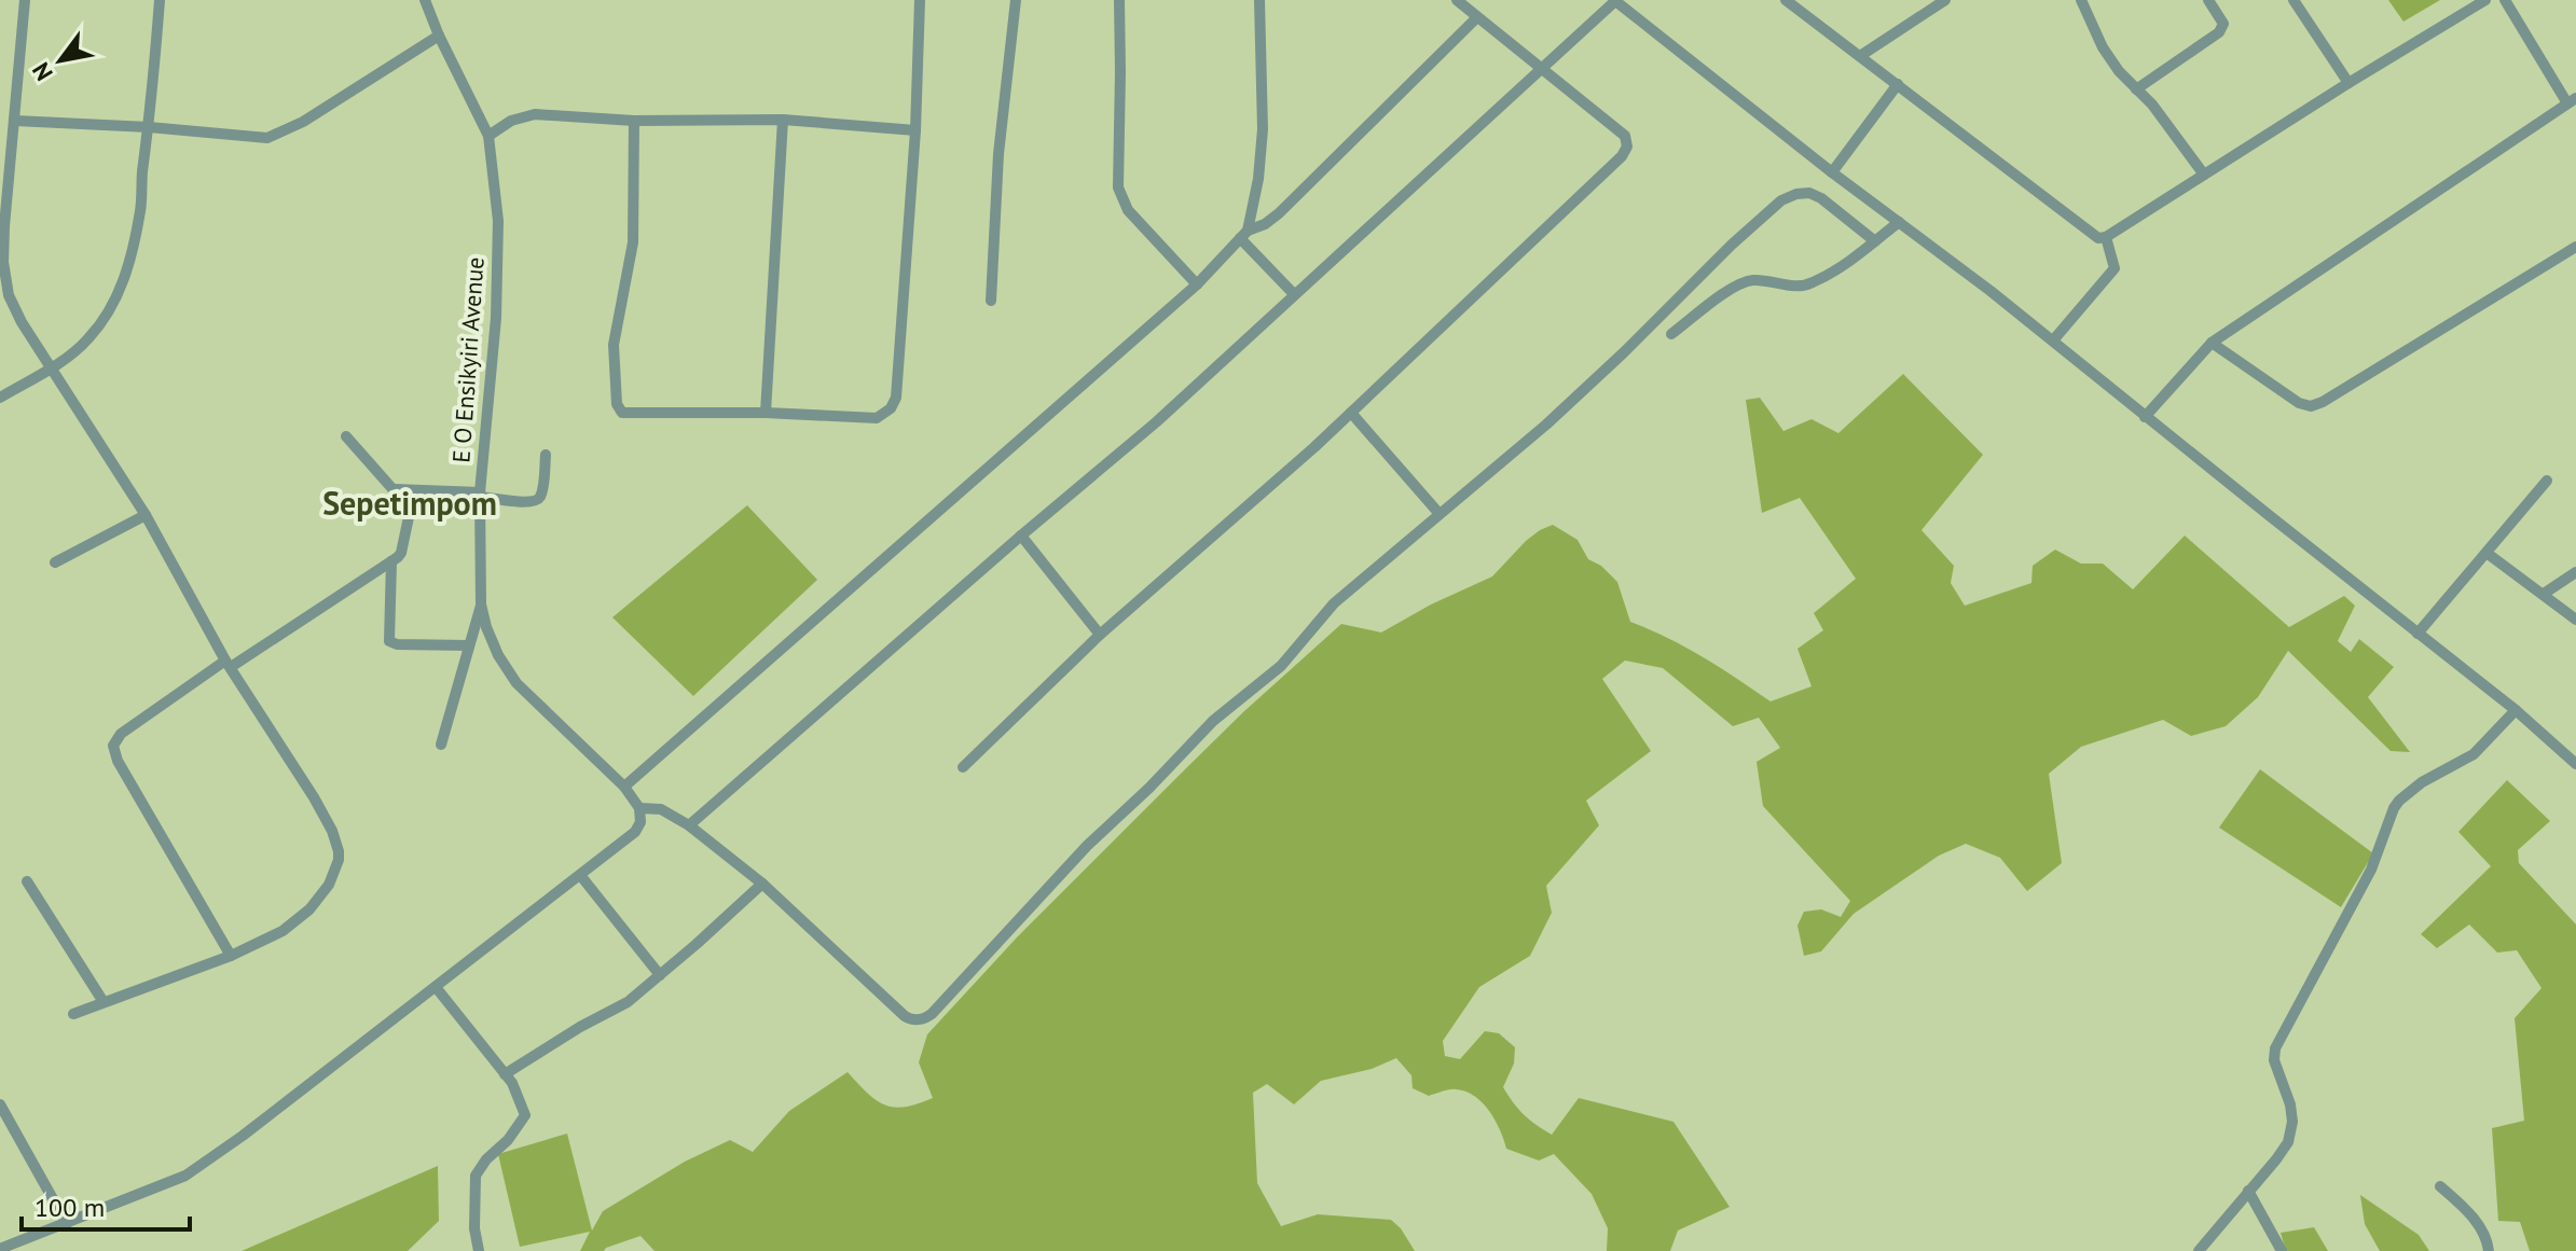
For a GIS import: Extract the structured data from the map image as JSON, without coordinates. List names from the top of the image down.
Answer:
{
  "streets": {
    "street": ["E O Ensikyiri Avenue"]
  },
  "districts": ["Sepetimpom"],
  "scale_bar": "100 m",
  "north": "bottom left"
}
